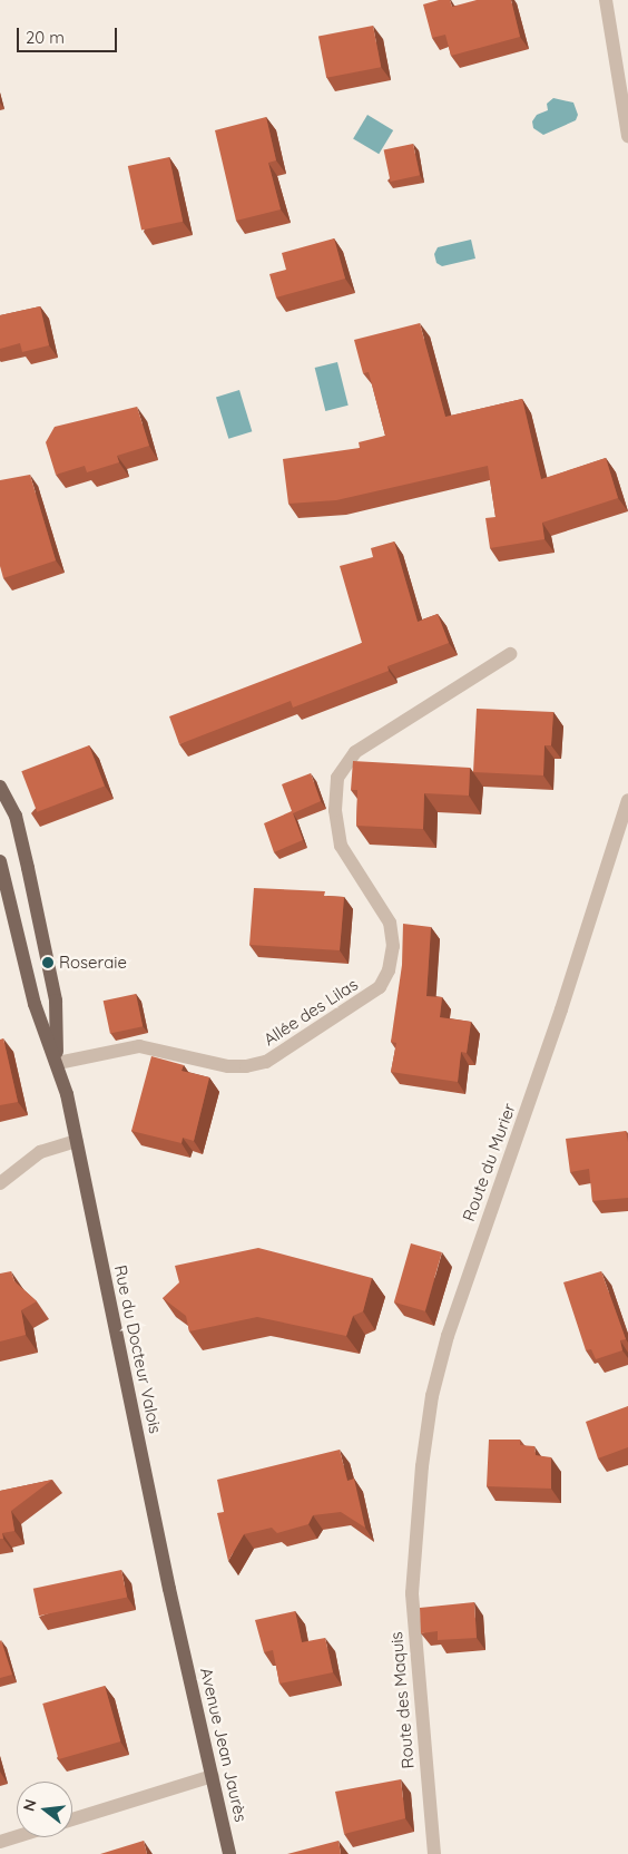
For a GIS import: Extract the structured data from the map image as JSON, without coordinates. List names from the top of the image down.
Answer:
{
  "streets": {
    "main road": ["Rue du Docteur Valois", "Avenue Jean Jaurès"],
    "street": ["Allée des Lilas", "Route du Murier", "Route des Maquis"]
  },
  "crossings": [
    ["Allée des Lilas", "Rue du Docteur Valois"],
    ["Route du Murier", "Route des Maquis"],
    ["Rue du Docteur Valois", "Avenue Jean Jaurès"]
  ],
  "places": ["Roseraie"],
  "scale_bar": "20 m",
  "north": "left"
}
